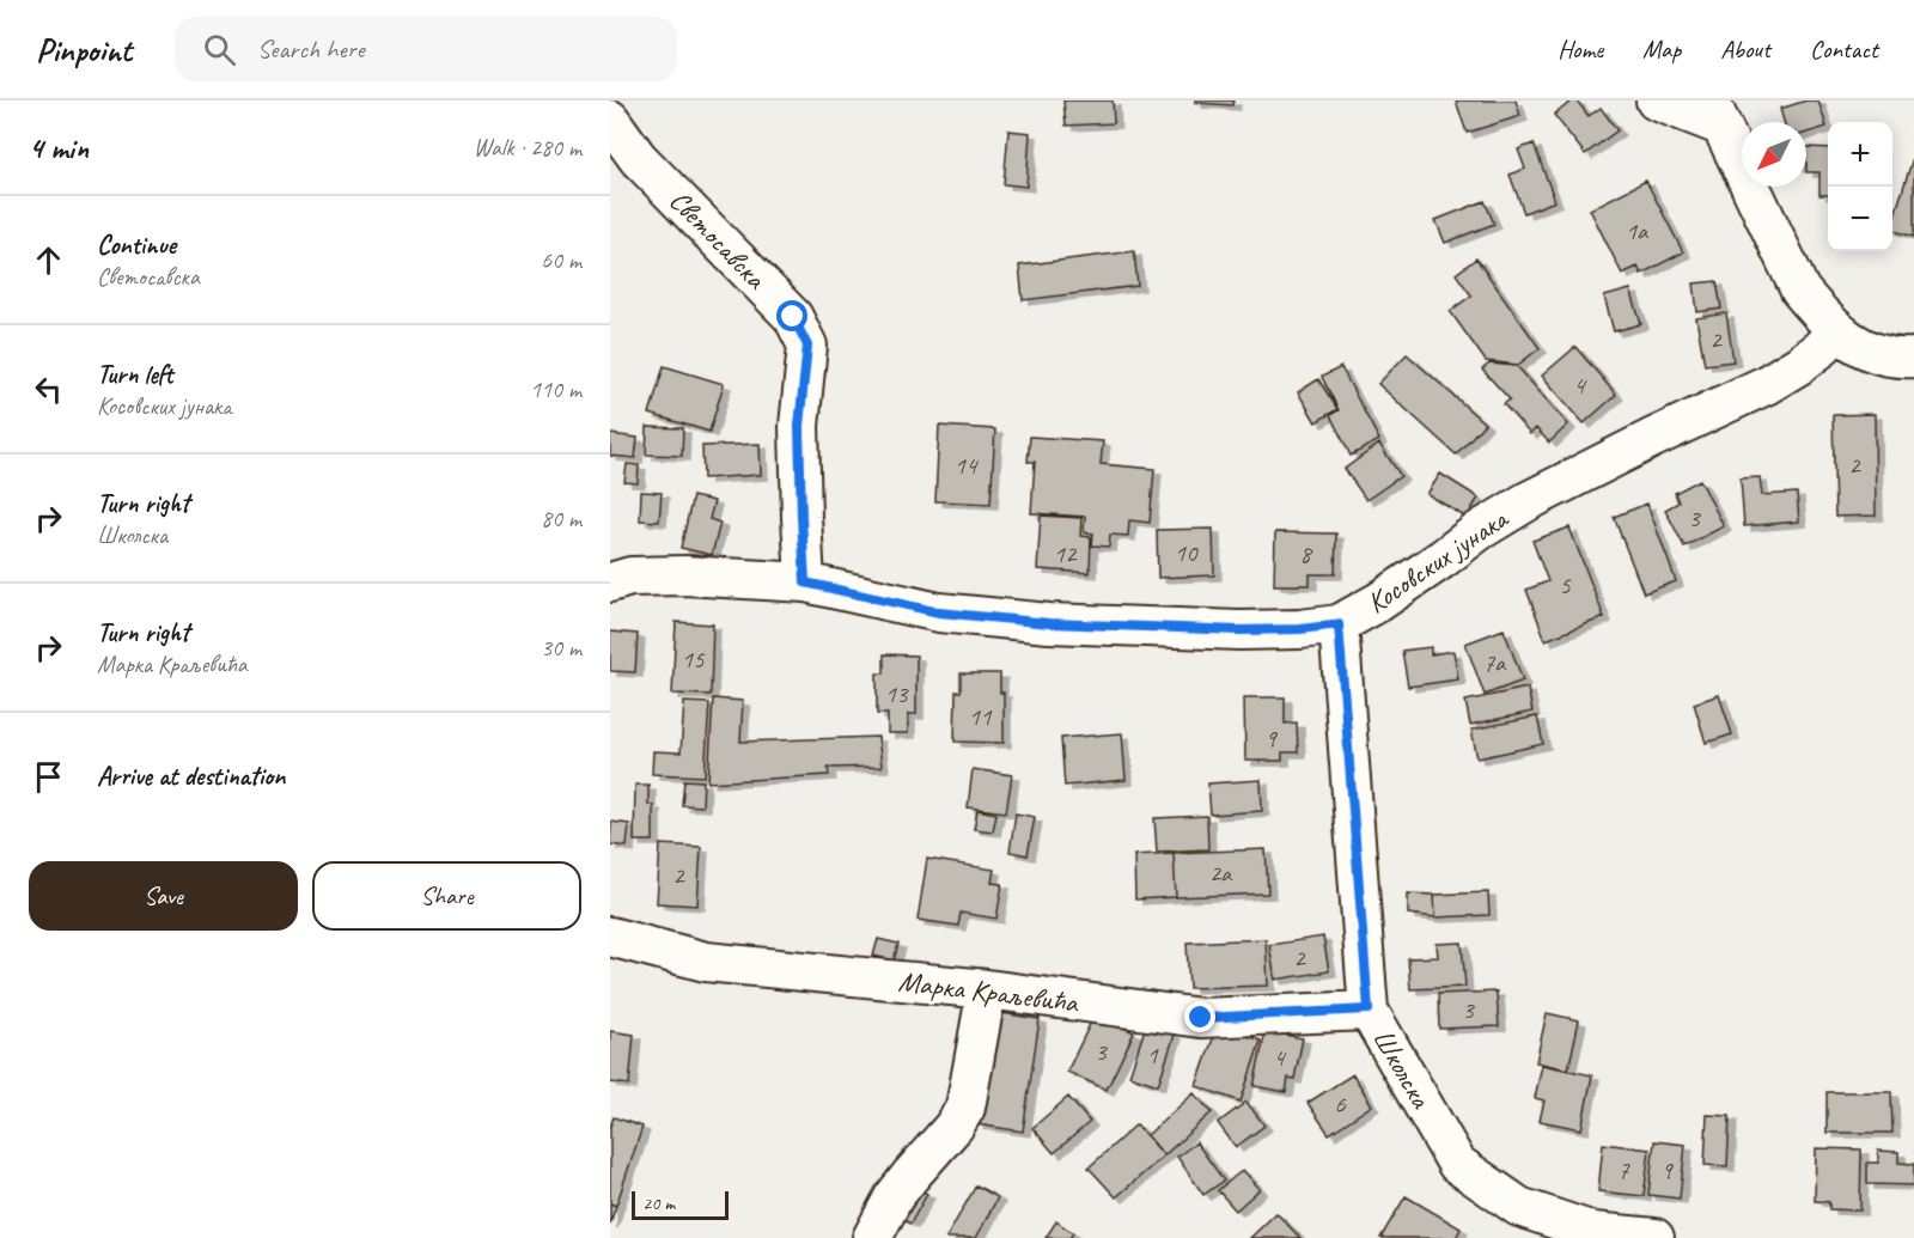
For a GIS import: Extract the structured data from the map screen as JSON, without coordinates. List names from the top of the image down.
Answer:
{
  "streets": {
    "street": [
      "Светосавска",
      "Косовских јунака",
      "Марка Краљевића",
      "Школска"
    ]
  },
  "crossings": [
    ["Светосавска", "Косовских јунака"],
    ["Косовских јунака", "Школска"],
    ["Марка Краљевића", "Школска"]
  ],
  "house_numbers": [
    "1a",
    "2",
    "4",
    "14",
    "2",
    "3",
    "10",
    "12",
    "8",
    "5",
    "15",
    "7a",
    "13",
    "11",
    "9",
    "2a",
    "2",
    "2",
    "3",
    "3",
    "1",
    "4",
    "6",
    "7",
    "9"
  ],
  "scale_bar": "20 m",
  "north": "bottom left",
  "page": {
    "header": "Pinpoint",
    "search": "Search here",
    "nav": [
      "Home",
      "Map",
      "About",
      "Contact"
    ],
    "heading": ["4 min", "Walk · 280 m"],
    "map_buttons": ["+", "−"],
    "list": [
      ["Continue", "Светосавска", "60 m"],
      ["Turn left", "Косовских јунака", "110 m"],
      ["Turn right", "Школска", "80 m"],
      ["Turn right", "Марка Краљевића", "30 m"],
      "Arrive at destination"
    ],
    "buttons": ["Save", "Share"],
    "scale": "20 m"
  }
}
